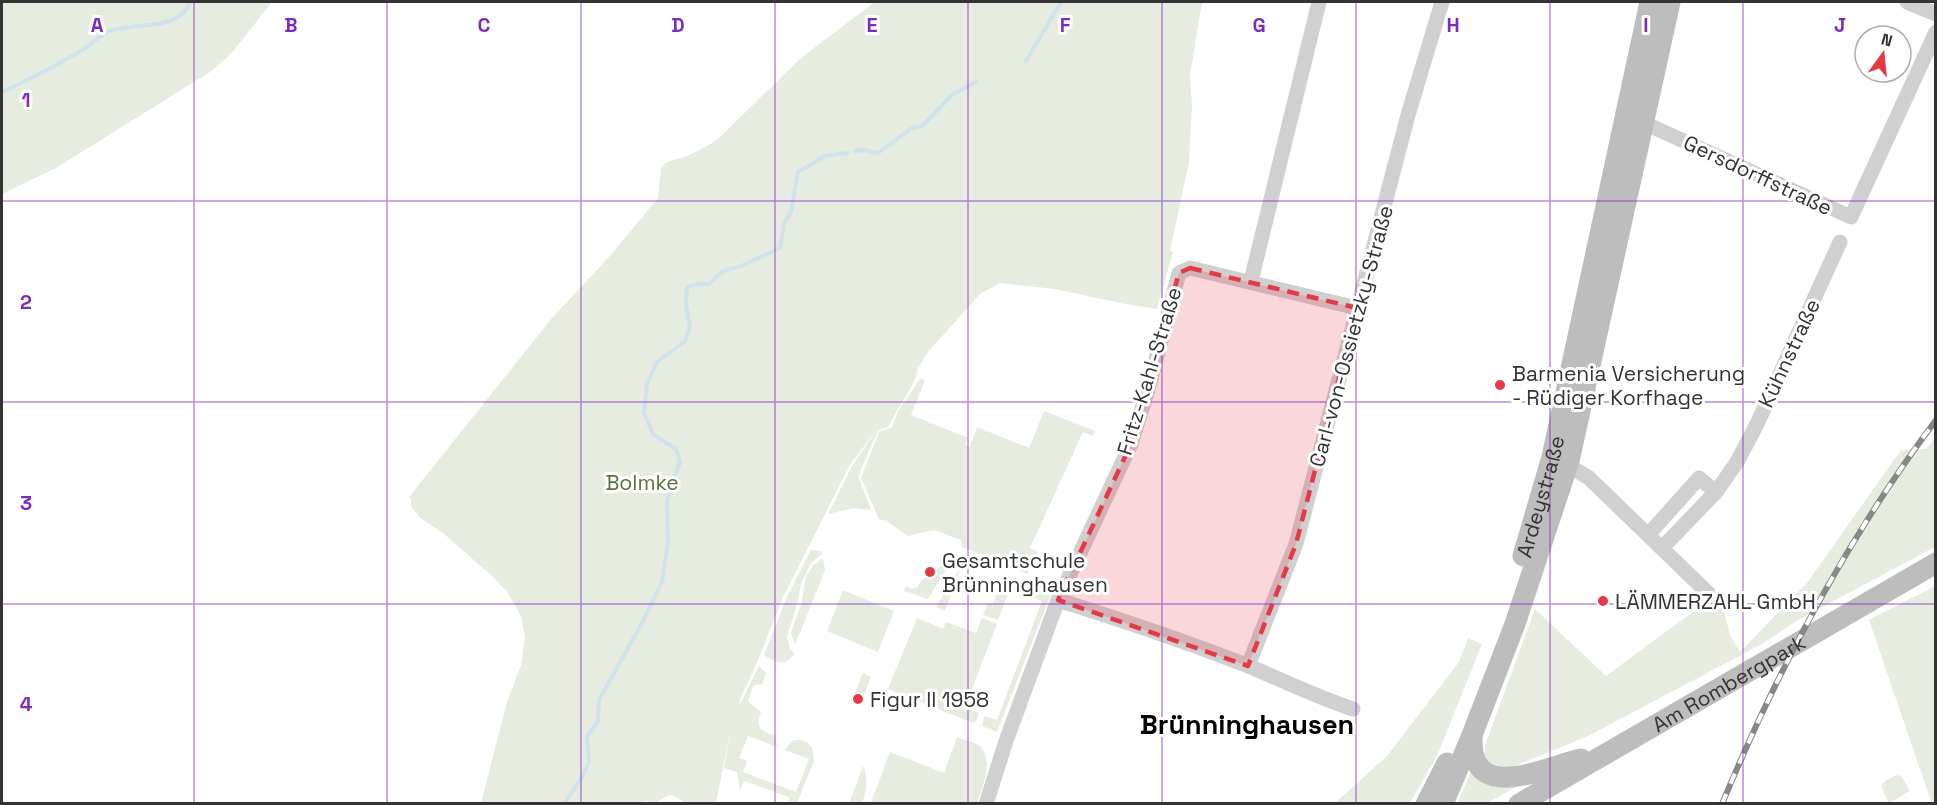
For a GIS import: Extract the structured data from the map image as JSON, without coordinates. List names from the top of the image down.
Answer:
{
  "streets": {
    "main road": ["Ardeystraße", "Am Rombergpark"],
    "street": [
      "Gersdorffstraße",
      "Carl-von-Ossietzky-Straße",
      "Kühnstraße",
      "Fritz-Kahl-Straße"
    ]
  },
  "crossings": [
    ["Gersdorffstraße", "Ardeystraße"]
  ],
  "districts": ["Brünninghausen"],
  "parks": ["Bolmke"],
  "places": [
    "Barmenia Versicherung - Rüdiger Korfhage",
    "Gesamtschule Brünninghausen",
    "LÄMMERZAHL GmbH",
    "Figur II 1958"
  ],
  "north": "top",
  "grid": {
    "columns": [
      "A",
      "B",
      "C",
      "D",
      "E",
      "F",
      "G",
      "H",
      "I",
      "J"
    ],
    "rows": [
      "1",
      "2",
      "3",
      "4"
    ]
  }
}
